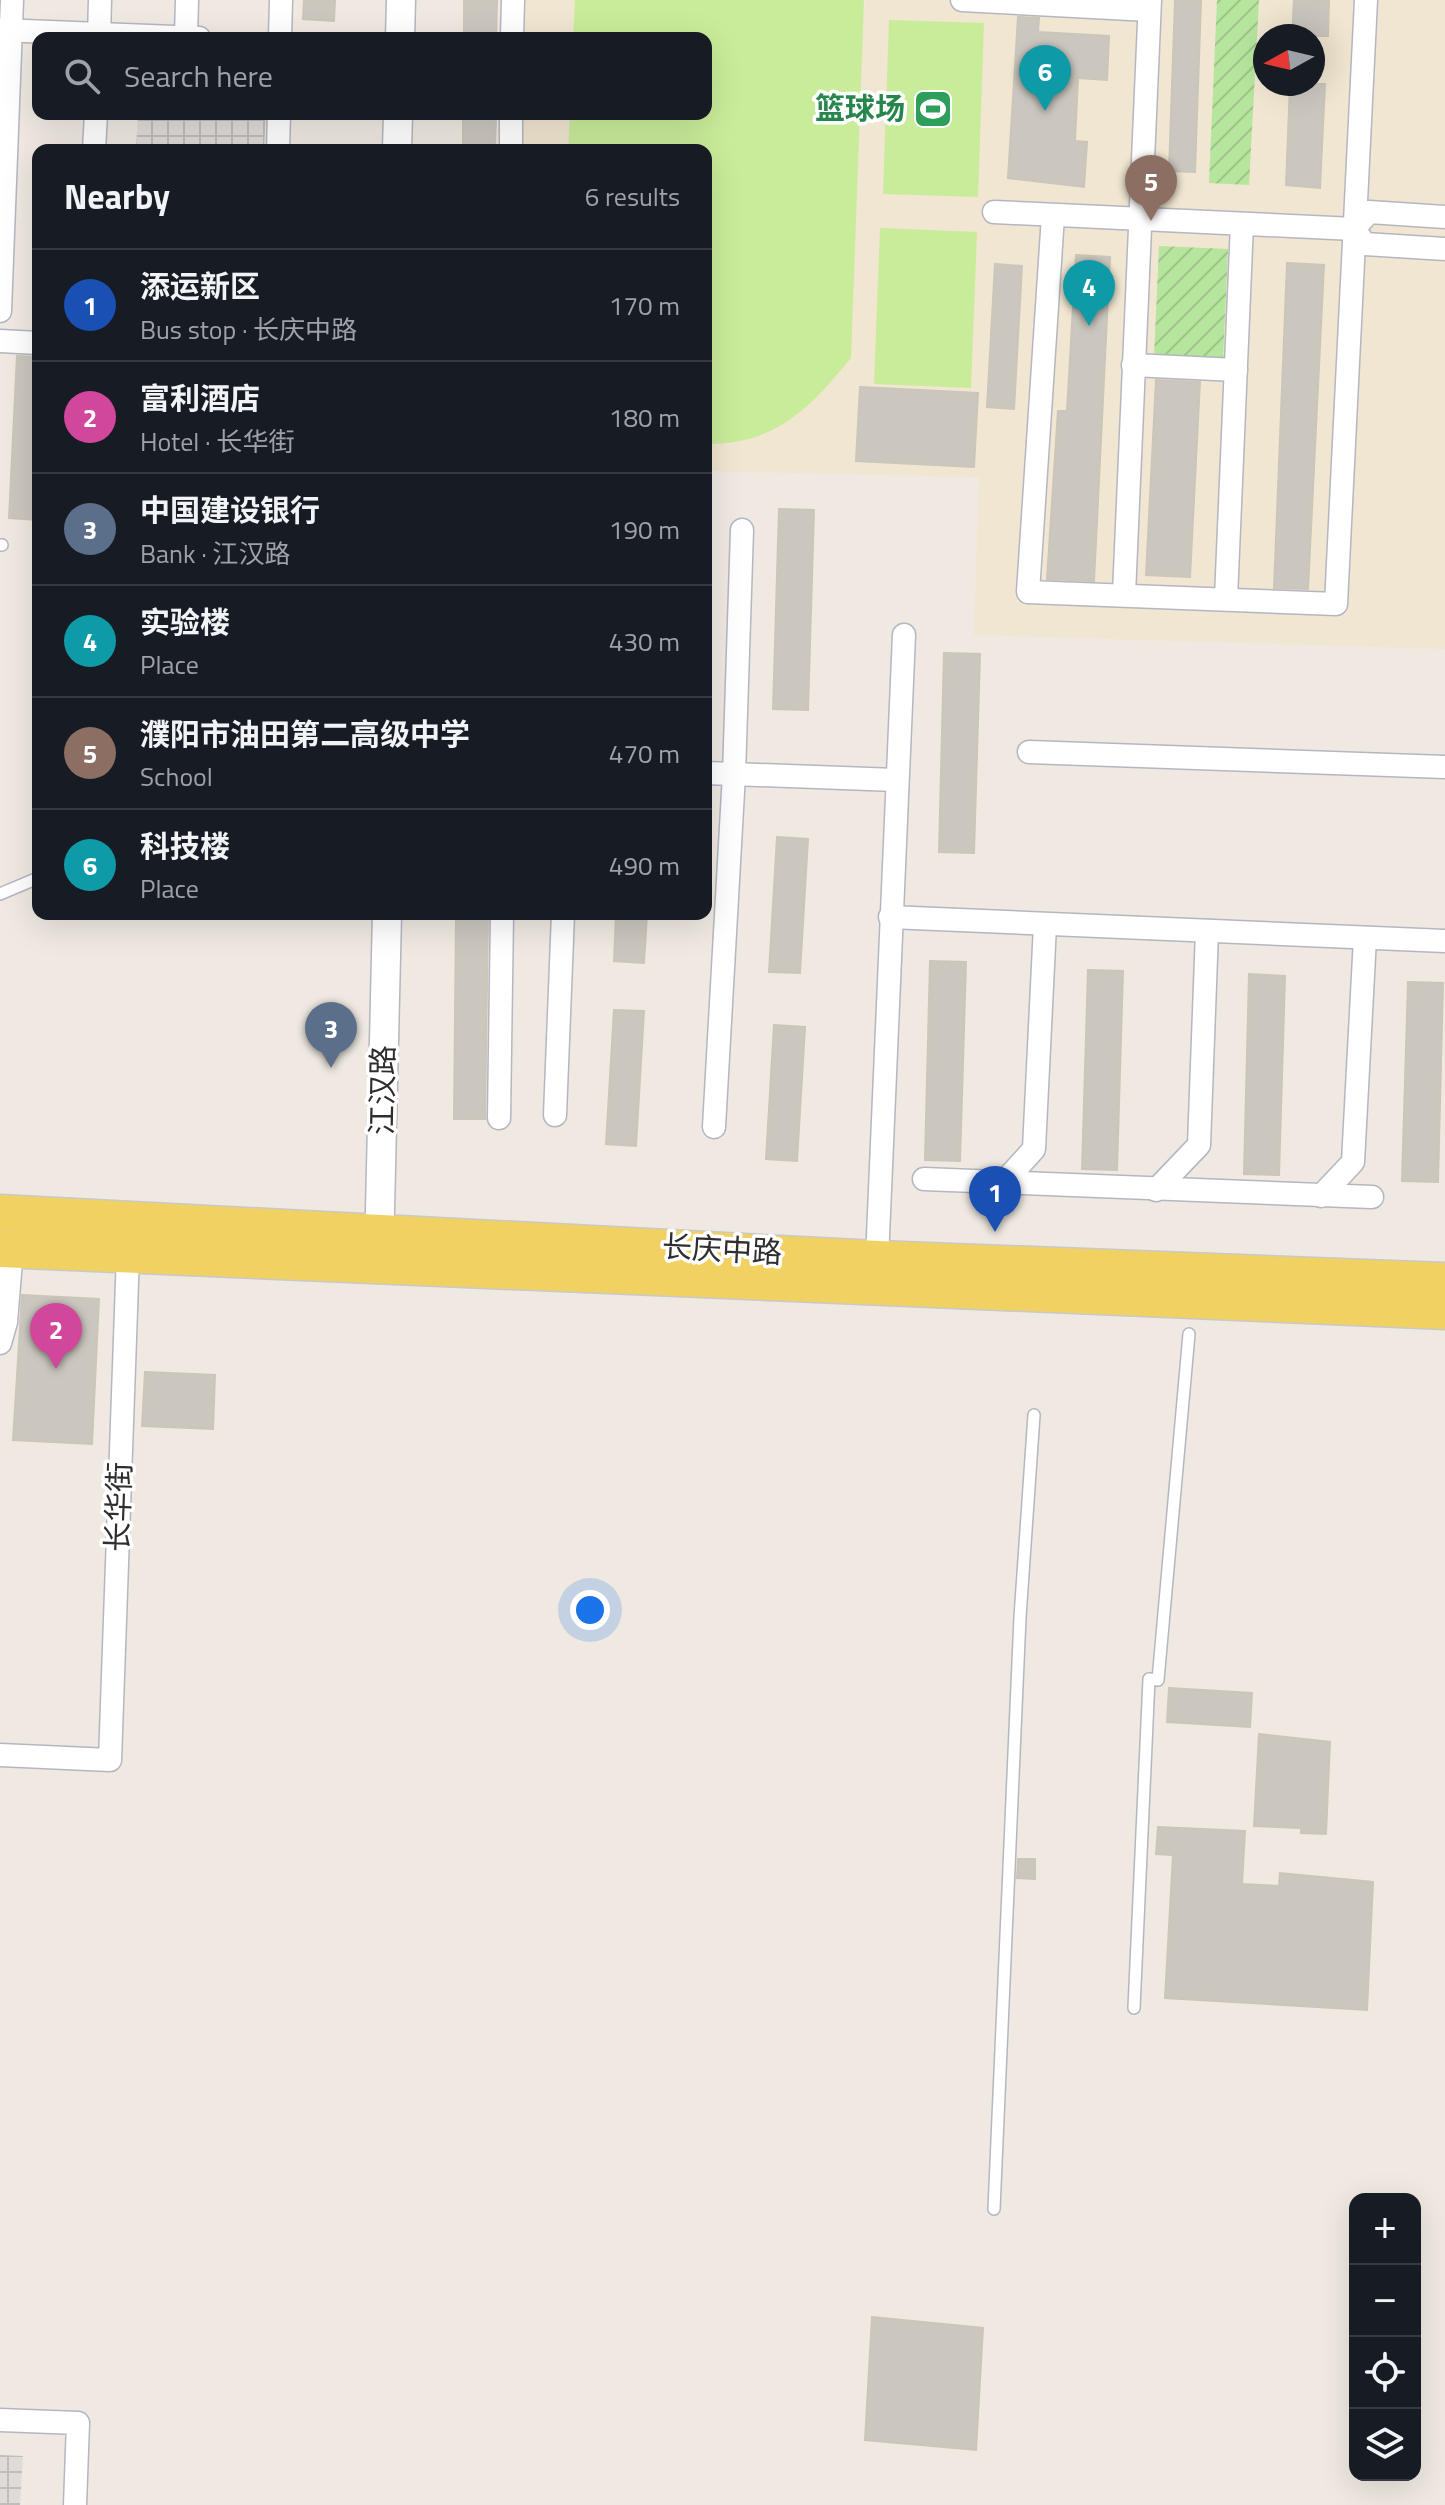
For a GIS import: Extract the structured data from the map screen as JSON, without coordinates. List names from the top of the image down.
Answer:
{
  "streets": {
    "main road": ["长庆中路"],
    "street": ["江汉路", "长华街"]
  },
  "crossings": [
    ["江汉路", "长庆中路"],
    ["长庆中路", "长华街"]
  ],
  "places": {
    "sports": ["篮球场"]
  },
  "north": "left",
  "page": {
    "search": "Search here",
    "pins": [
      "6",
      "5",
      "4",
      "3",
      "1",
      "2"
    ],
    "heading": ["Nearby", "6 results"],
    "list": [
      {
        "mark": "1",
        "name": "添运新区",
        "note": "Bus stop · 长庆中路",
        "value": "170 m"
      },
      {
        "mark": "2",
        "name": "富利酒店",
        "note": "Hotel · 长华街",
        "value": "180 m"
      },
      {
        "mark": "3",
        "name": "中国建设银行",
        "note": "Bank · 江汉路",
        "value": "190 m"
      },
      {
        "mark": "4",
        "name": "实验楼",
        "note": "Place",
        "value": "430 m"
      },
      {
        "mark": "5",
        "name": "濮阳市油田第二高级中学",
        "note": "School",
        "value": "470 m"
      },
      {
        "mark": "6",
        "name": "科技楼",
        "note": "Place",
        "value": "490 m"
      }
    ],
    "map_buttons": ["+", "−"]
  }
}
